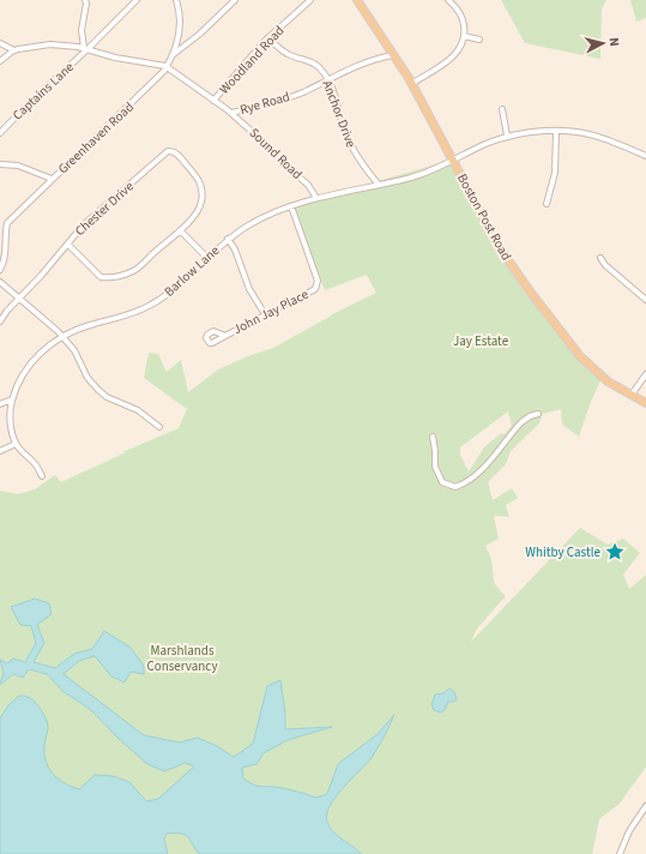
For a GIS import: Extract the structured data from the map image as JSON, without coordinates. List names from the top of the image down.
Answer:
{
  "streets": {
    "main road": ["Boston Post Road"],
    "street": [
      "Woodland Road",
      "Captains Lane",
      "Rye Road",
      "Anchor Drive",
      "Greenhaven Road",
      "Sound Road",
      "Chester Drive",
      "Barlow Lane",
      "John Jay Place"
    ]
  },
  "crossings": [
    ["Woodland Road", "Rye Road"],
    ["Woodland Road", "Anchor Drive"],
    ["Captains Lane", "Rye Road"],
    ["Rye Road", "Anchor Drive"],
    ["Rye Road", "Greenhaven Road"],
    ["Rye Road", "Sound Road"],
    ["Rye Road", "Boston Post Road"],
    ["Anchor Drive", "Barlow Lane"],
    ["Sound Road", "Barlow Lane"],
    ["Boston Post Road", "Barlow Lane"],
    ["Barlow Lane", "John Jay Place"]
  ],
  "parks": ["Jay Estate", "Marshlands Conservancy"],
  "places": {
    "place": ["Whitby Castle"]
  },
  "north": "right"
}
